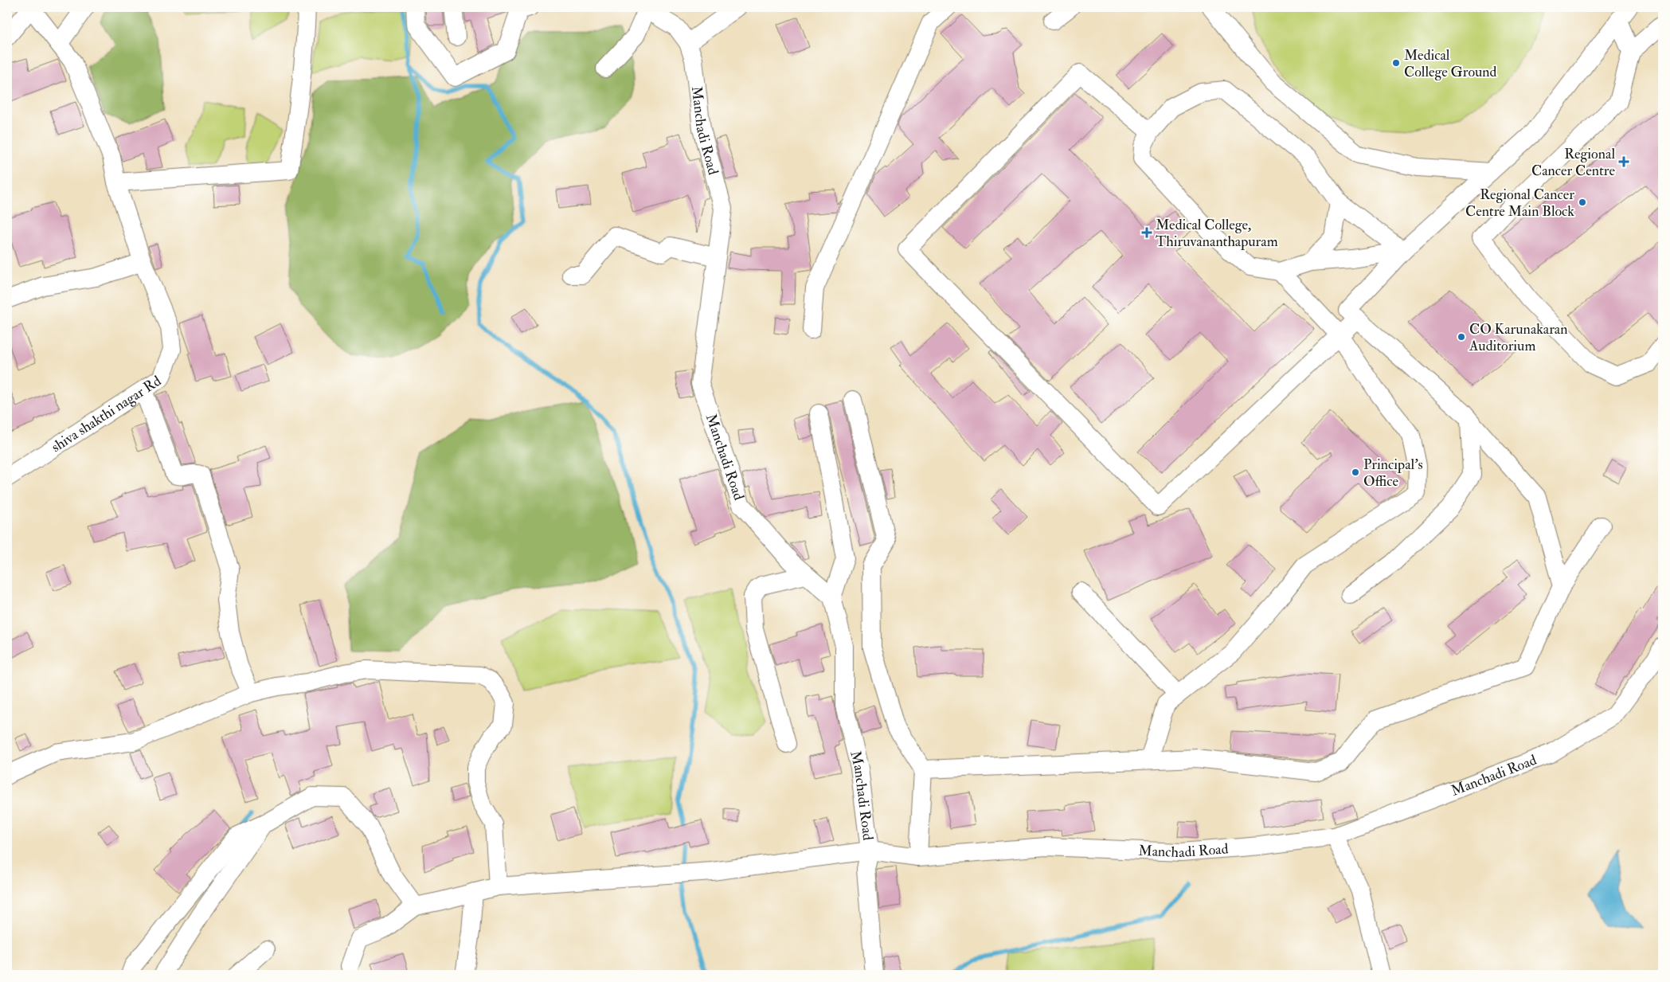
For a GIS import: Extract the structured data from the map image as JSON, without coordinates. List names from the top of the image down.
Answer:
{
  "streets": {
    "street": ["Manchadi Road", "shiva shakthi nagar Rd"]
  },
  "places": {
    "other": [
      "Medical College Ground",
      "Regional Cancer Centre Main Block",
      "CO Karunakaran Auditorium",
      "Principal's Office"
    ],
    "health": ["Regional Cancer Centre", "Medical College, Thiruvananthapuram"]
  }
}
